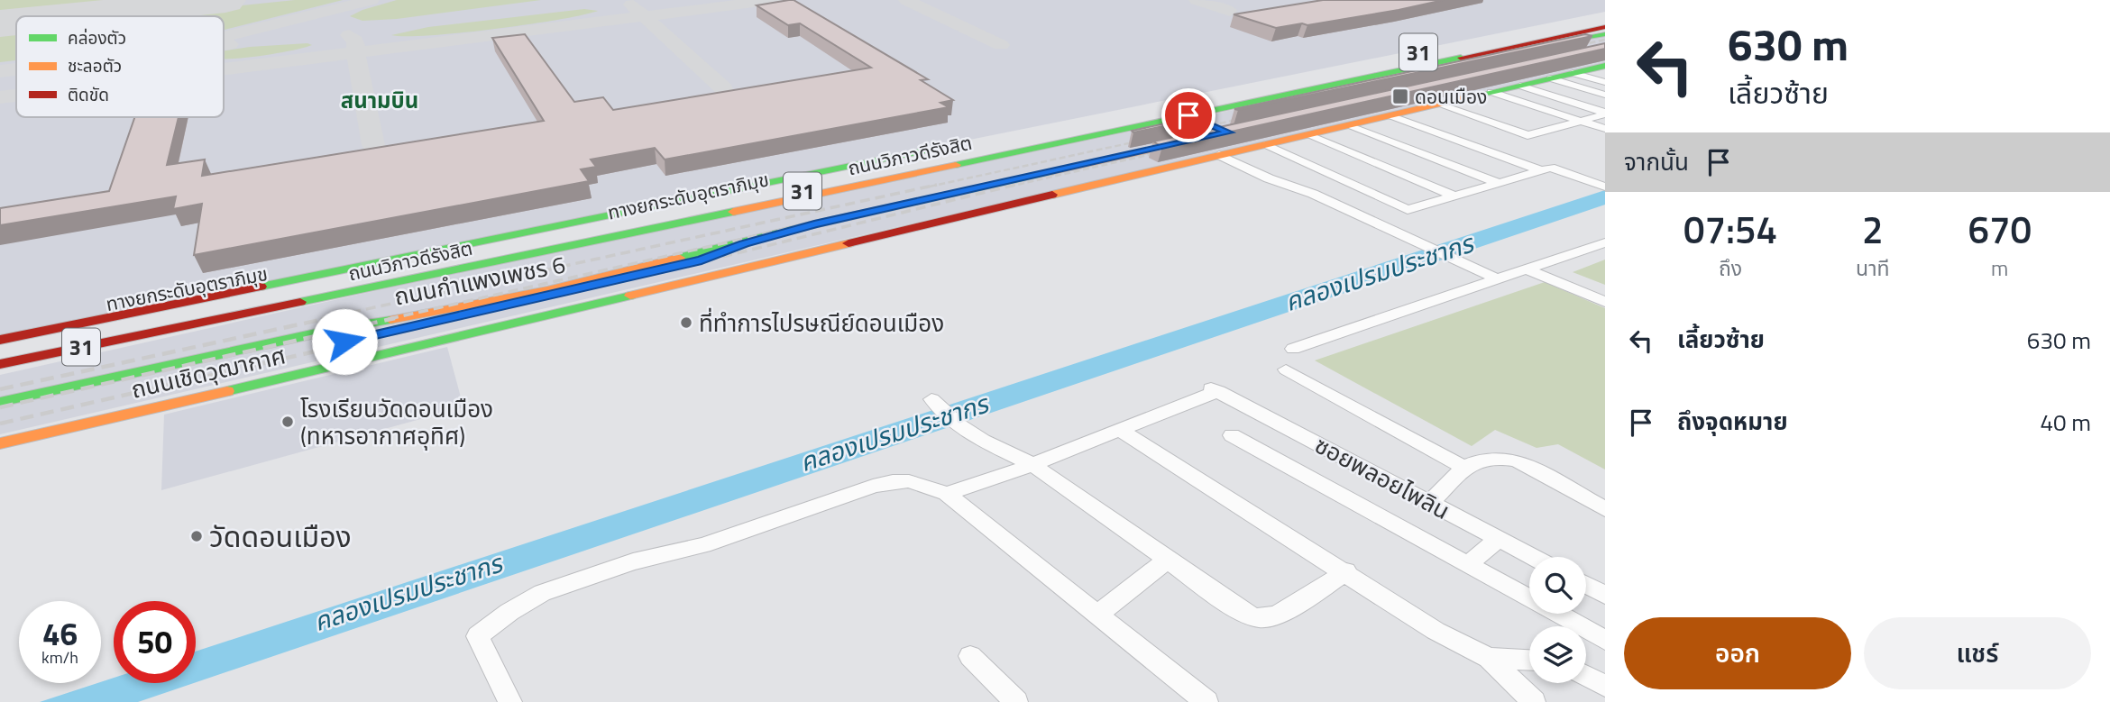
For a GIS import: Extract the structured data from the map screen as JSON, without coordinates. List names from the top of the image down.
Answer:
{
  "streets": {
    "main road": [
      "31",
      "ถนนวิภาวดีรังสิต",
      "ทางยกระดับอุตราภิมุข",
      "ถนนกำแพงเพชร 6",
      "ถนนเชิดวุฒากาศ"
    ],
    "street": ["ซอยพลอยไพลิน"]
  },
  "crossings": [
    ["31", "ถนนวิภาวดีรังสิต"],
    ["31", "ทางยกระดับอุตราภิมุข"]
  ],
  "districts": ["สนามบิน"],
  "water": ["คลองเปรมประชากร"],
  "places": {
    "transit": ["ดอนเมือง"],
    "other": ["ที่ทำการไปรษณีย์ดอนเมือง", "โรงเรียนวัดดอนเมือง (ทหารอากาศอุทิศ)", "วัดดอนเมือง"]
  },
  "legend": ["คล่องตัว", "ชะลอตัว", "ติดขัด"],
  "page": {
    "turn": ["630 m", "เลี้ยวซ้าย"],
    "then": "จากนั้น",
    "eta": [
      "07:54",
      "ถึง",
      "2",
      "นาที",
      "670",
      "m"
    ],
    "list": [
      {
        "name": "เลี้ยวซ้าย",
        "value": "630 m"
      },
      {
        "name": "ถึงจุดหมาย",
        "value": "40 m"
      }
    ],
    "speed": "46 km/h",
    "limit": "50",
    "buttons": ["ออก", "แชร์"]
  }
}
